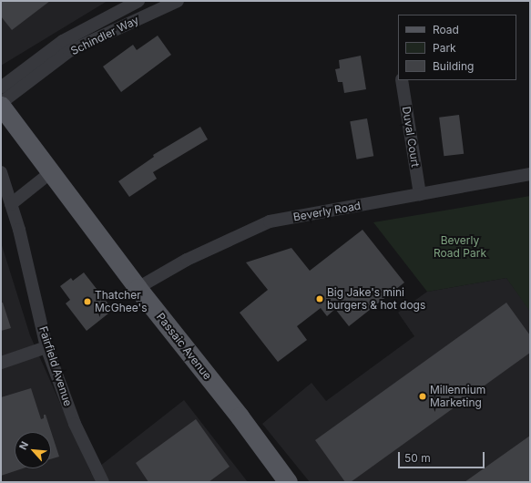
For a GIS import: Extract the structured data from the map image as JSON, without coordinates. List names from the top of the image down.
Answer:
{
  "streets": {
    "main road": ["Passaic Avenue"],
    "street": [
      "Schindler Way",
      "Duval Court",
      "Beverly Road",
      "Fairfield Avenue"
    ]
  },
  "crossings": [
    ["Duval Court", "Beverly Road"],
    ["Beverly Road", "Passaic Avenue"]
  ],
  "parks": ["Beverly Road Park"],
  "places": ["Big Jake's mini burgers & hot dogs", "Thatcher McGhee's", "Millennium Marketing"],
  "legend": ["Road", "Park", "Building"],
  "scale_bar": "50 m",
  "north": "top left"
}
